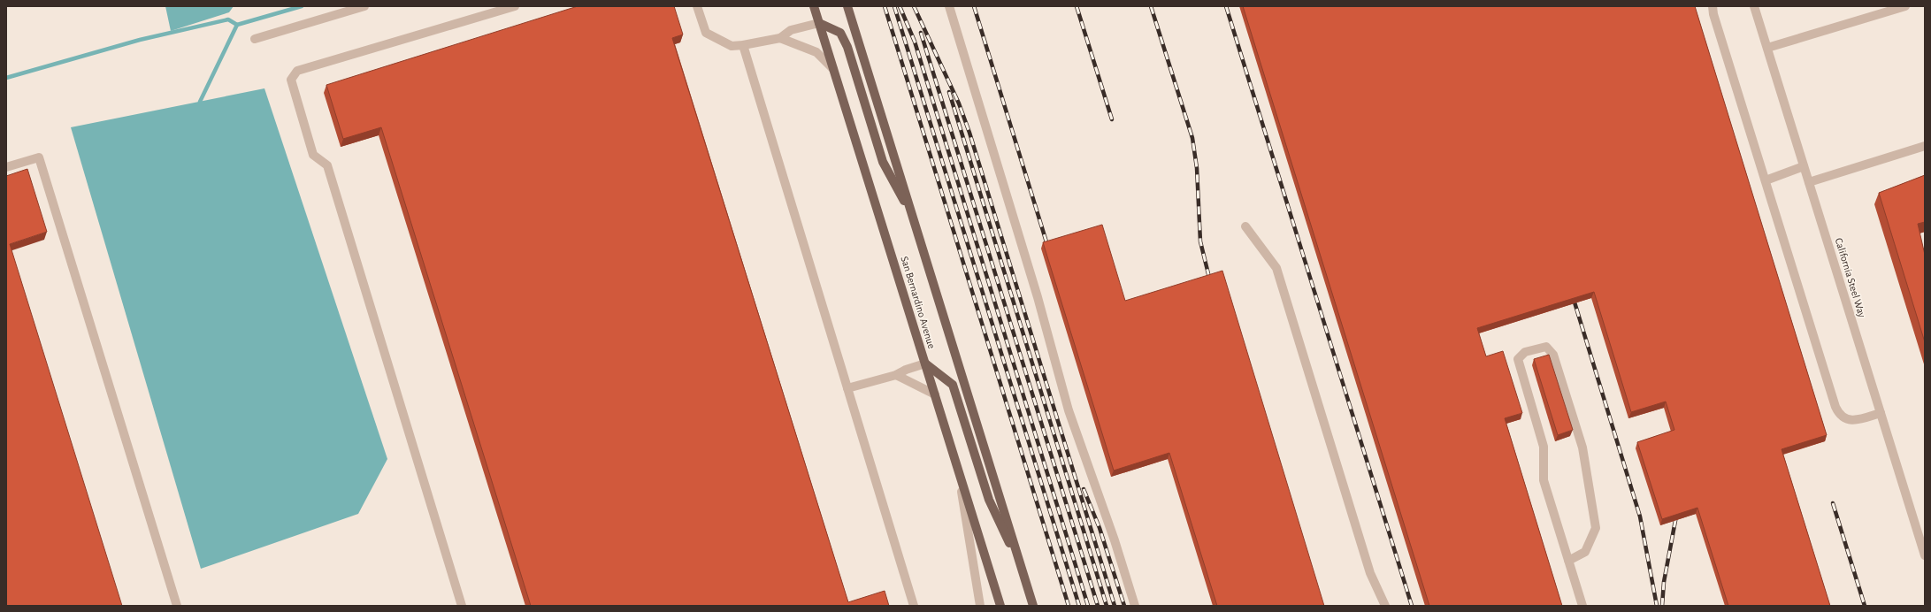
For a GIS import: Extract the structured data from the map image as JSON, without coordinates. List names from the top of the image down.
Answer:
{
  "streets": {
    "main road": ["San Bernardino Avenue"],
    "street": ["California Steel Way"]
  }
}
